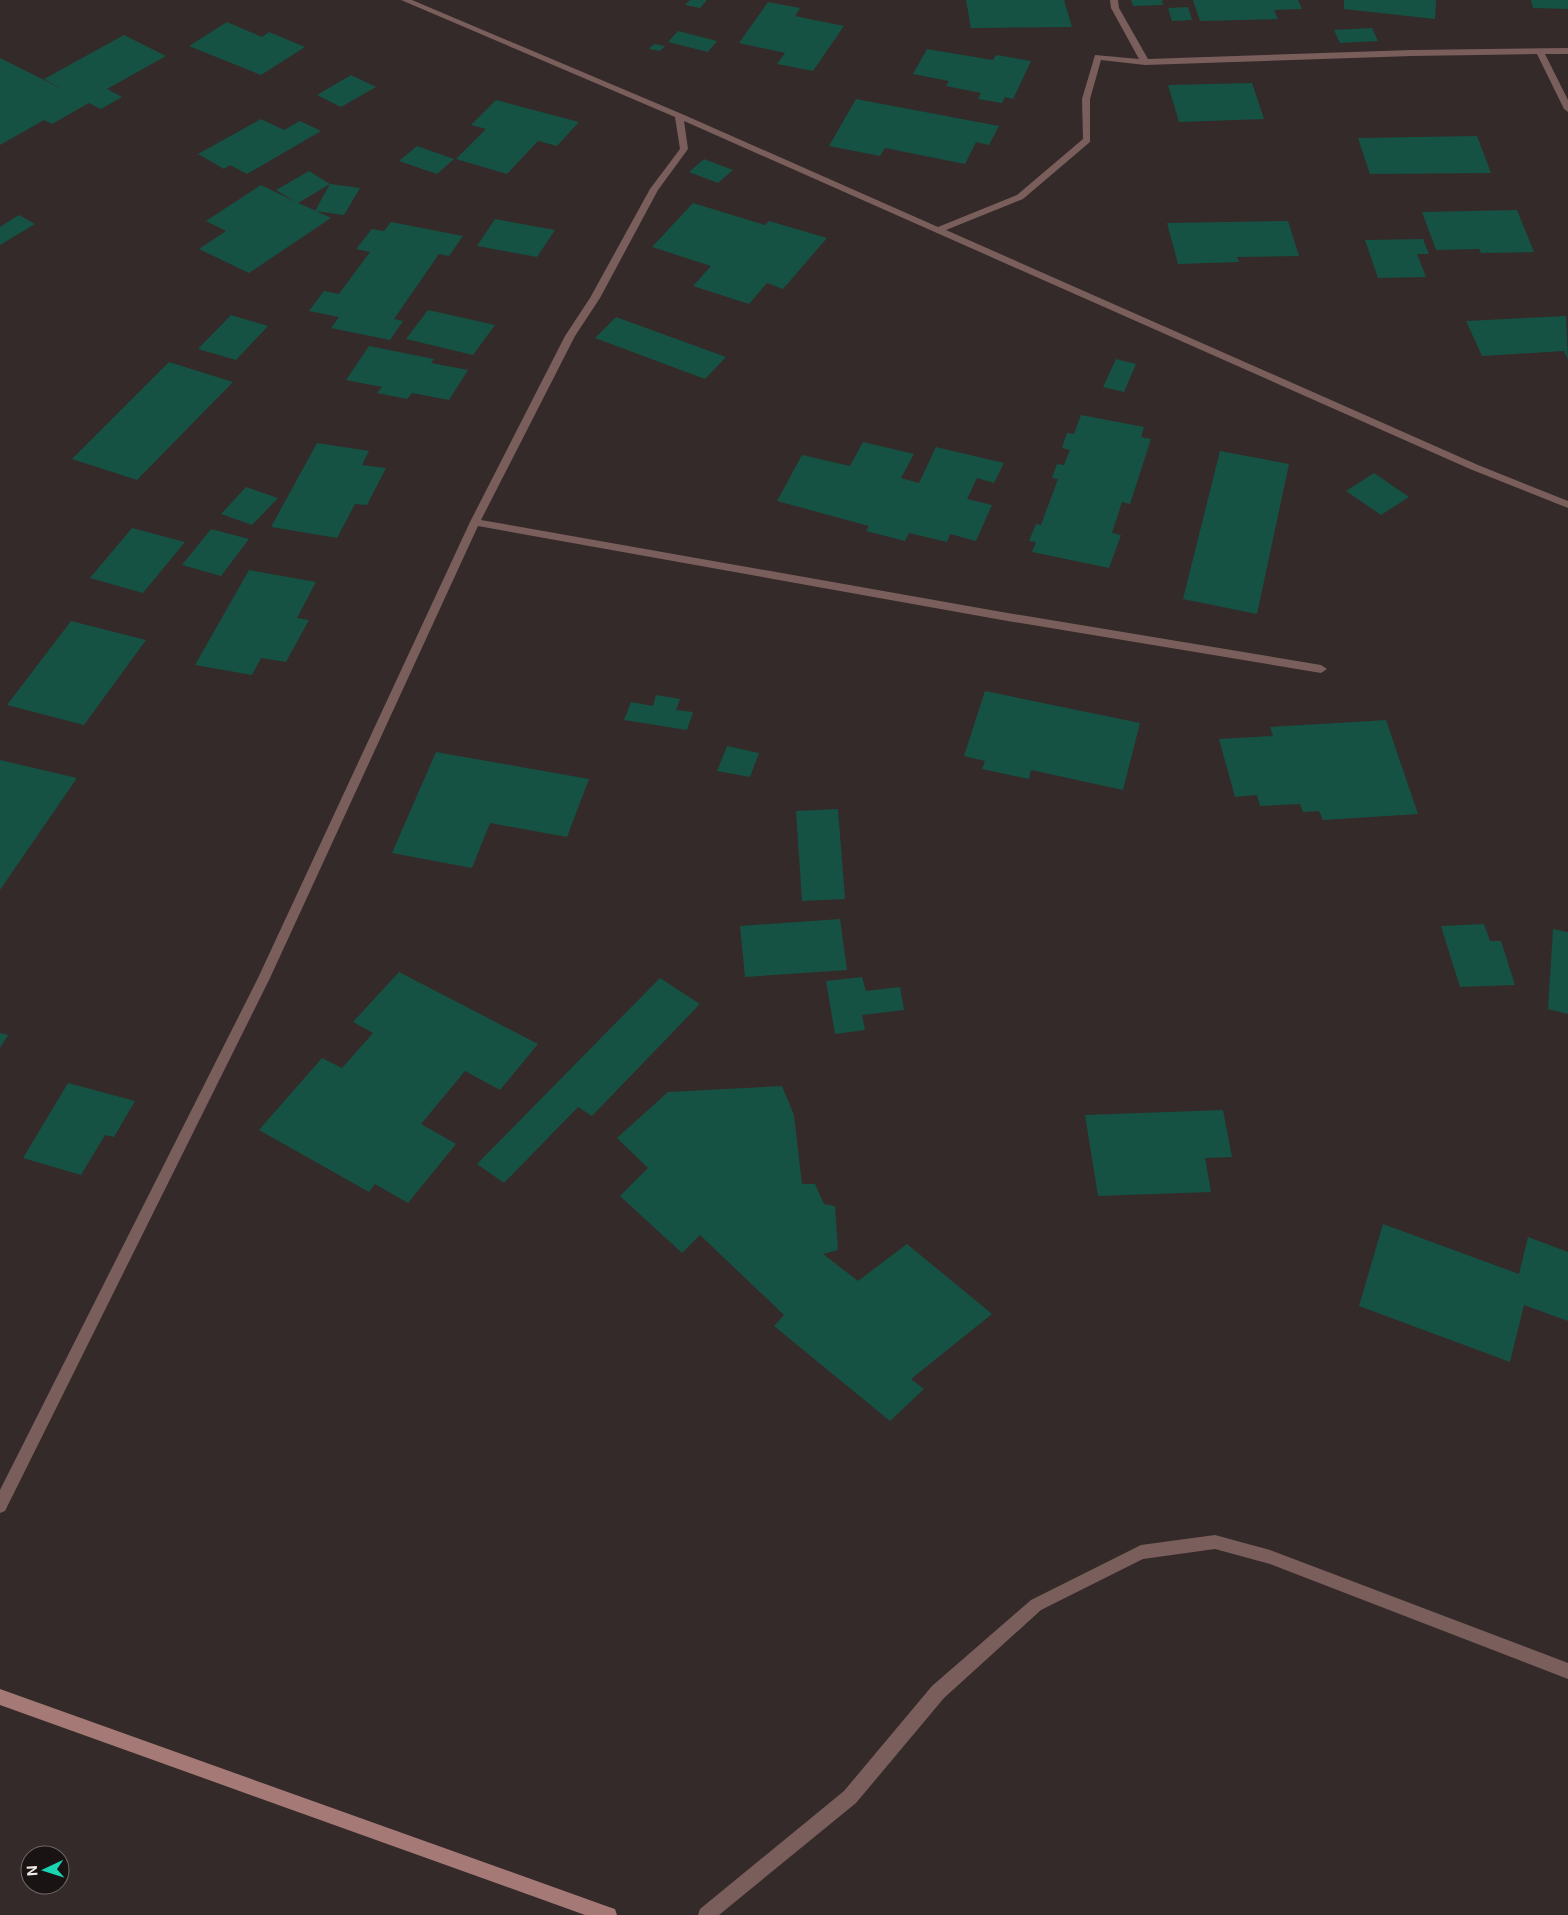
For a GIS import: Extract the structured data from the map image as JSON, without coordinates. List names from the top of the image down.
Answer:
{
  "north": "left"
}
